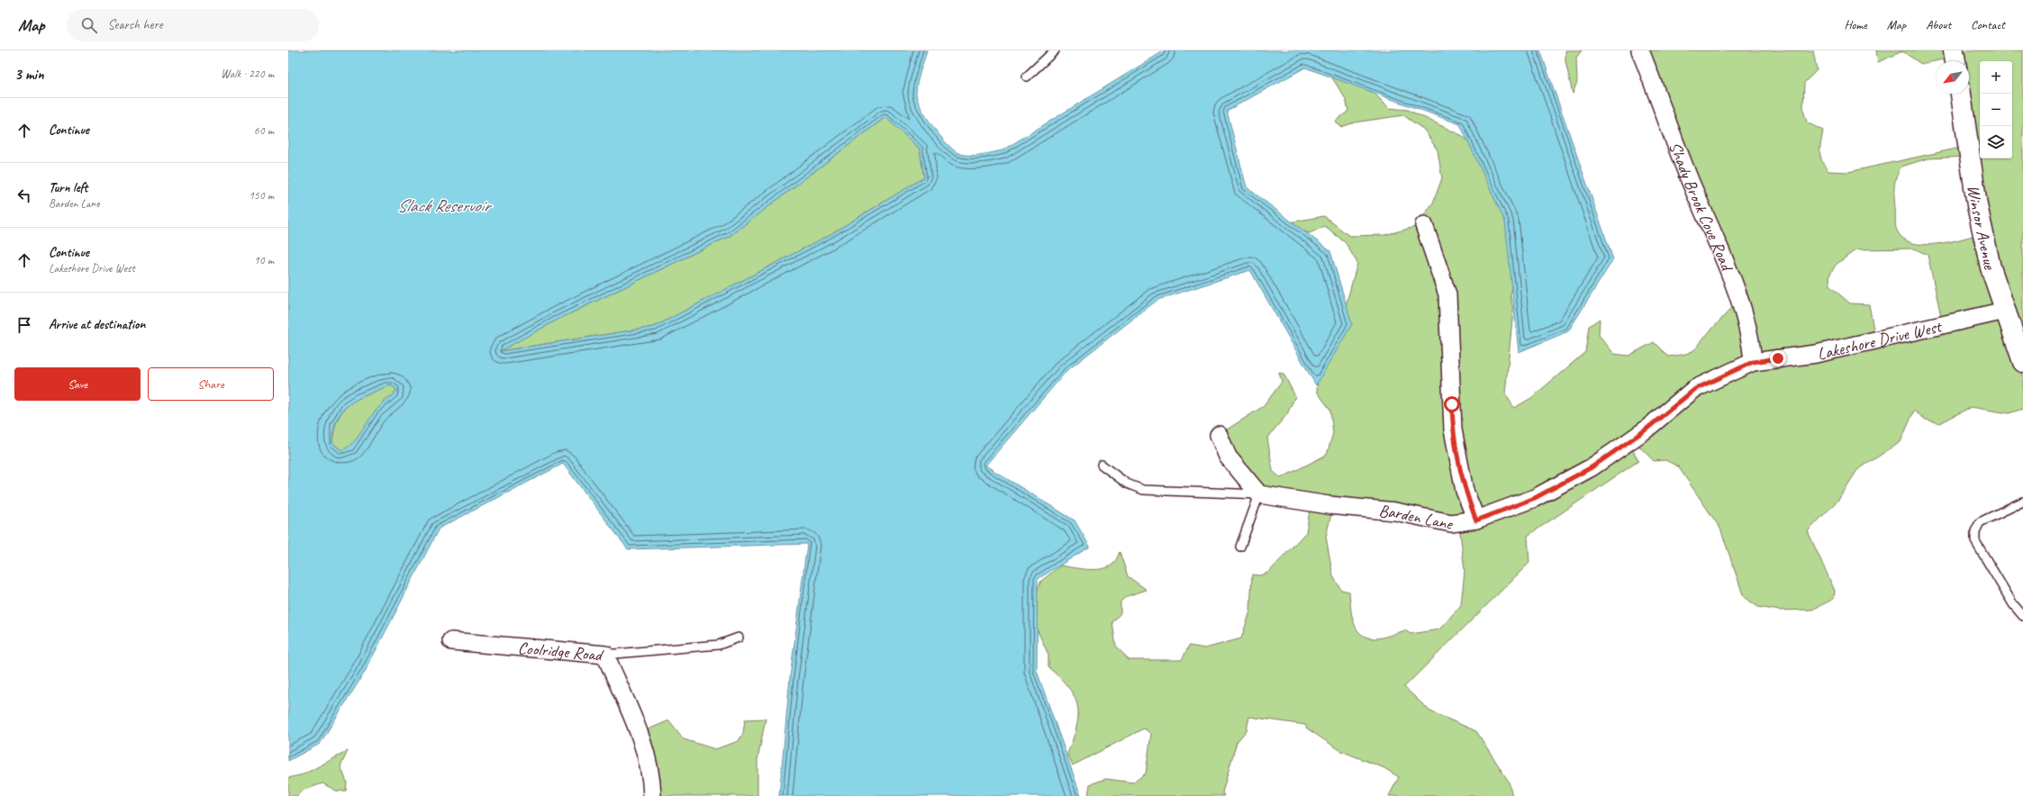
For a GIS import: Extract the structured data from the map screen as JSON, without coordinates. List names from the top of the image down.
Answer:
{
  "streets": {
    "street": [
      "Shady Brook Cove Road",
      "Winsor Avenue",
      "Lakeshore Drive West",
      "Barden Lane",
      "Coolridge Road"
    ]
  },
  "crossings": [
    ["Shady Brook Cove Road", "Lakeshore Drive West"],
    ["Shady Brook Cove Road", "Barden Lane"],
    ["Winsor Avenue", "Lakeshore Drive West"],
    ["Lakeshore Drive West", "Barden Lane"]
  ],
  "water": ["Slack Reservoir"],
  "north": "bottom left",
  "page": {
    "header": "Map",
    "search": "Search here",
    "nav": [
      "Home",
      "Map",
      "About",
      "Contact"
    ],
    "heading": ["3 min", "Walk · 220 m"],
    "map_buttons": ["+", "−"],
    "list": [
      ["Continue", "60 m"],
      ["Turn left", "Barden Lane", "150 m"],
      ["Continue", "Lakeshore Drive West", "10 m"],
      "Arrive at destination"
    ],
    "buttons": ["Save", "Share"]
  }
}
